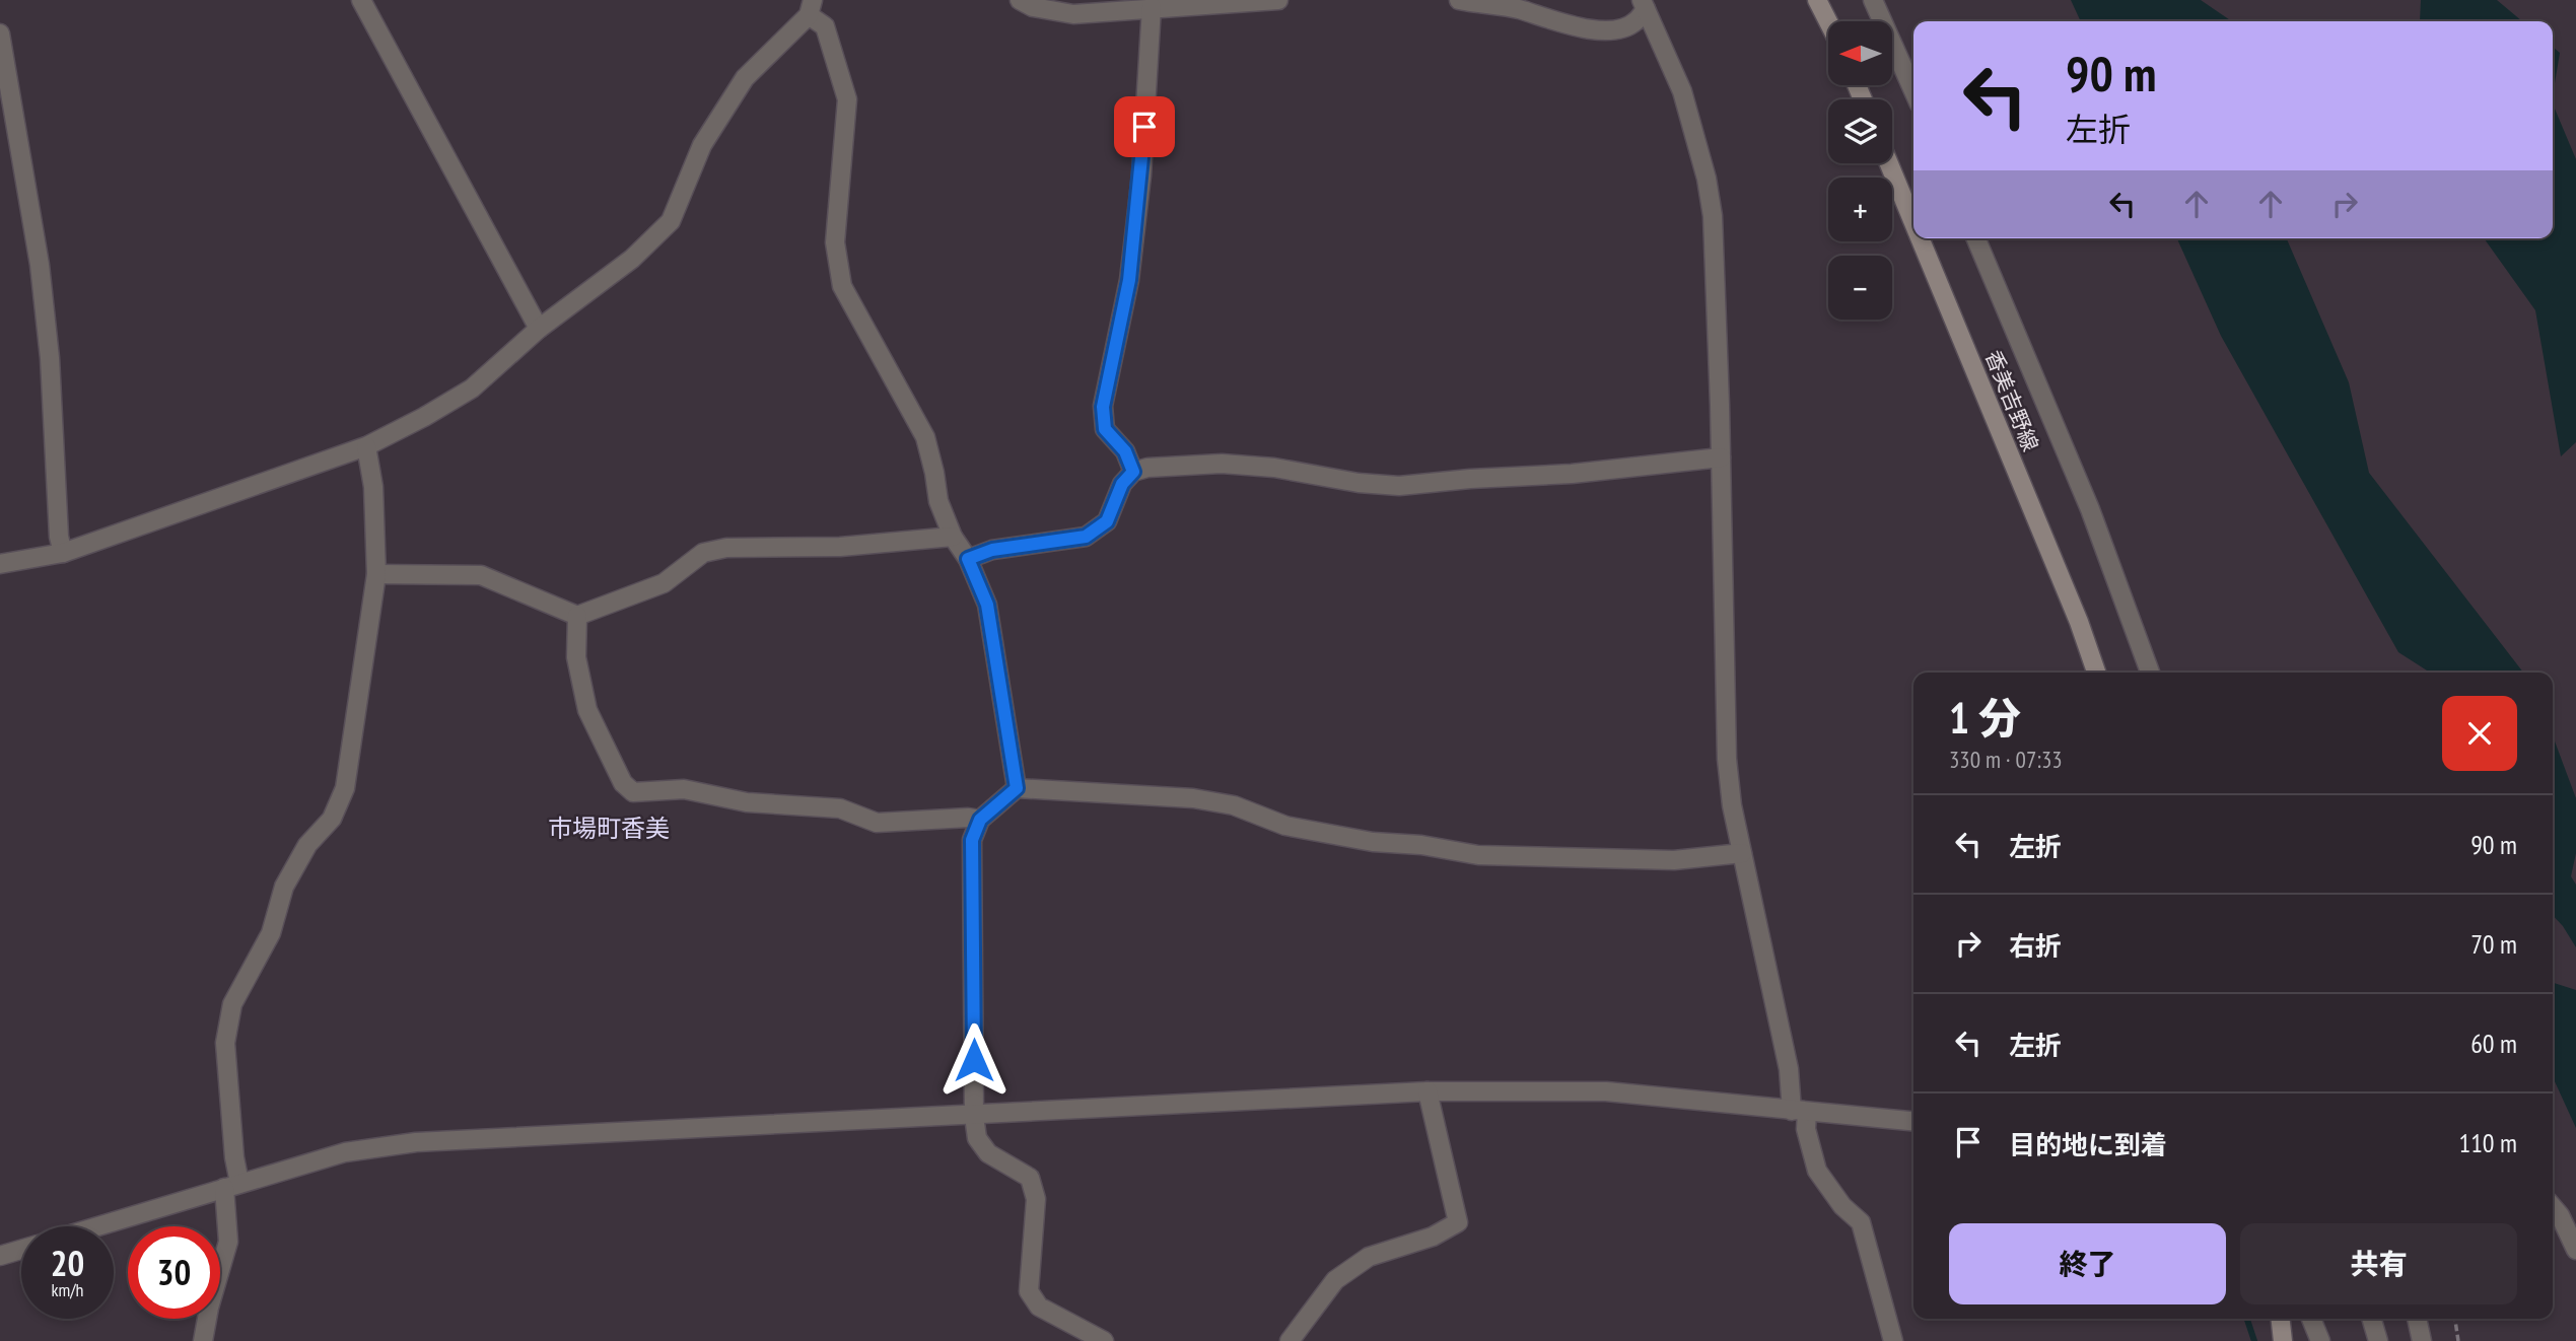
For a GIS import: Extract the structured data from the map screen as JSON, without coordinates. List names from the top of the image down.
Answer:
{
  "streets": {
    "main road": ["香美吉野線"]
  },
  "districts": ["市場町香美"],
  "north": "left",
  "page": {
    "map_buttons": ["+", "−"],
    "turn": ["90 m", "左折"],
    "heading": ["1 分", "330 m · 07:33"],
    "list": [
      {
        "name": "左折",
        "value": "90 m"
      },
      {
        "name": "右折",
        "value": "70 m"
      },
      {
        "name": "左折",
        "value": "60 m"
      },
      {
        "name": "目的地に到着",
        "value": "110 m"
      }
    ],
    "buttons": ["終了", "共有"],
    "speed": "20 km/h",
    "limit": "30"
  }
}
